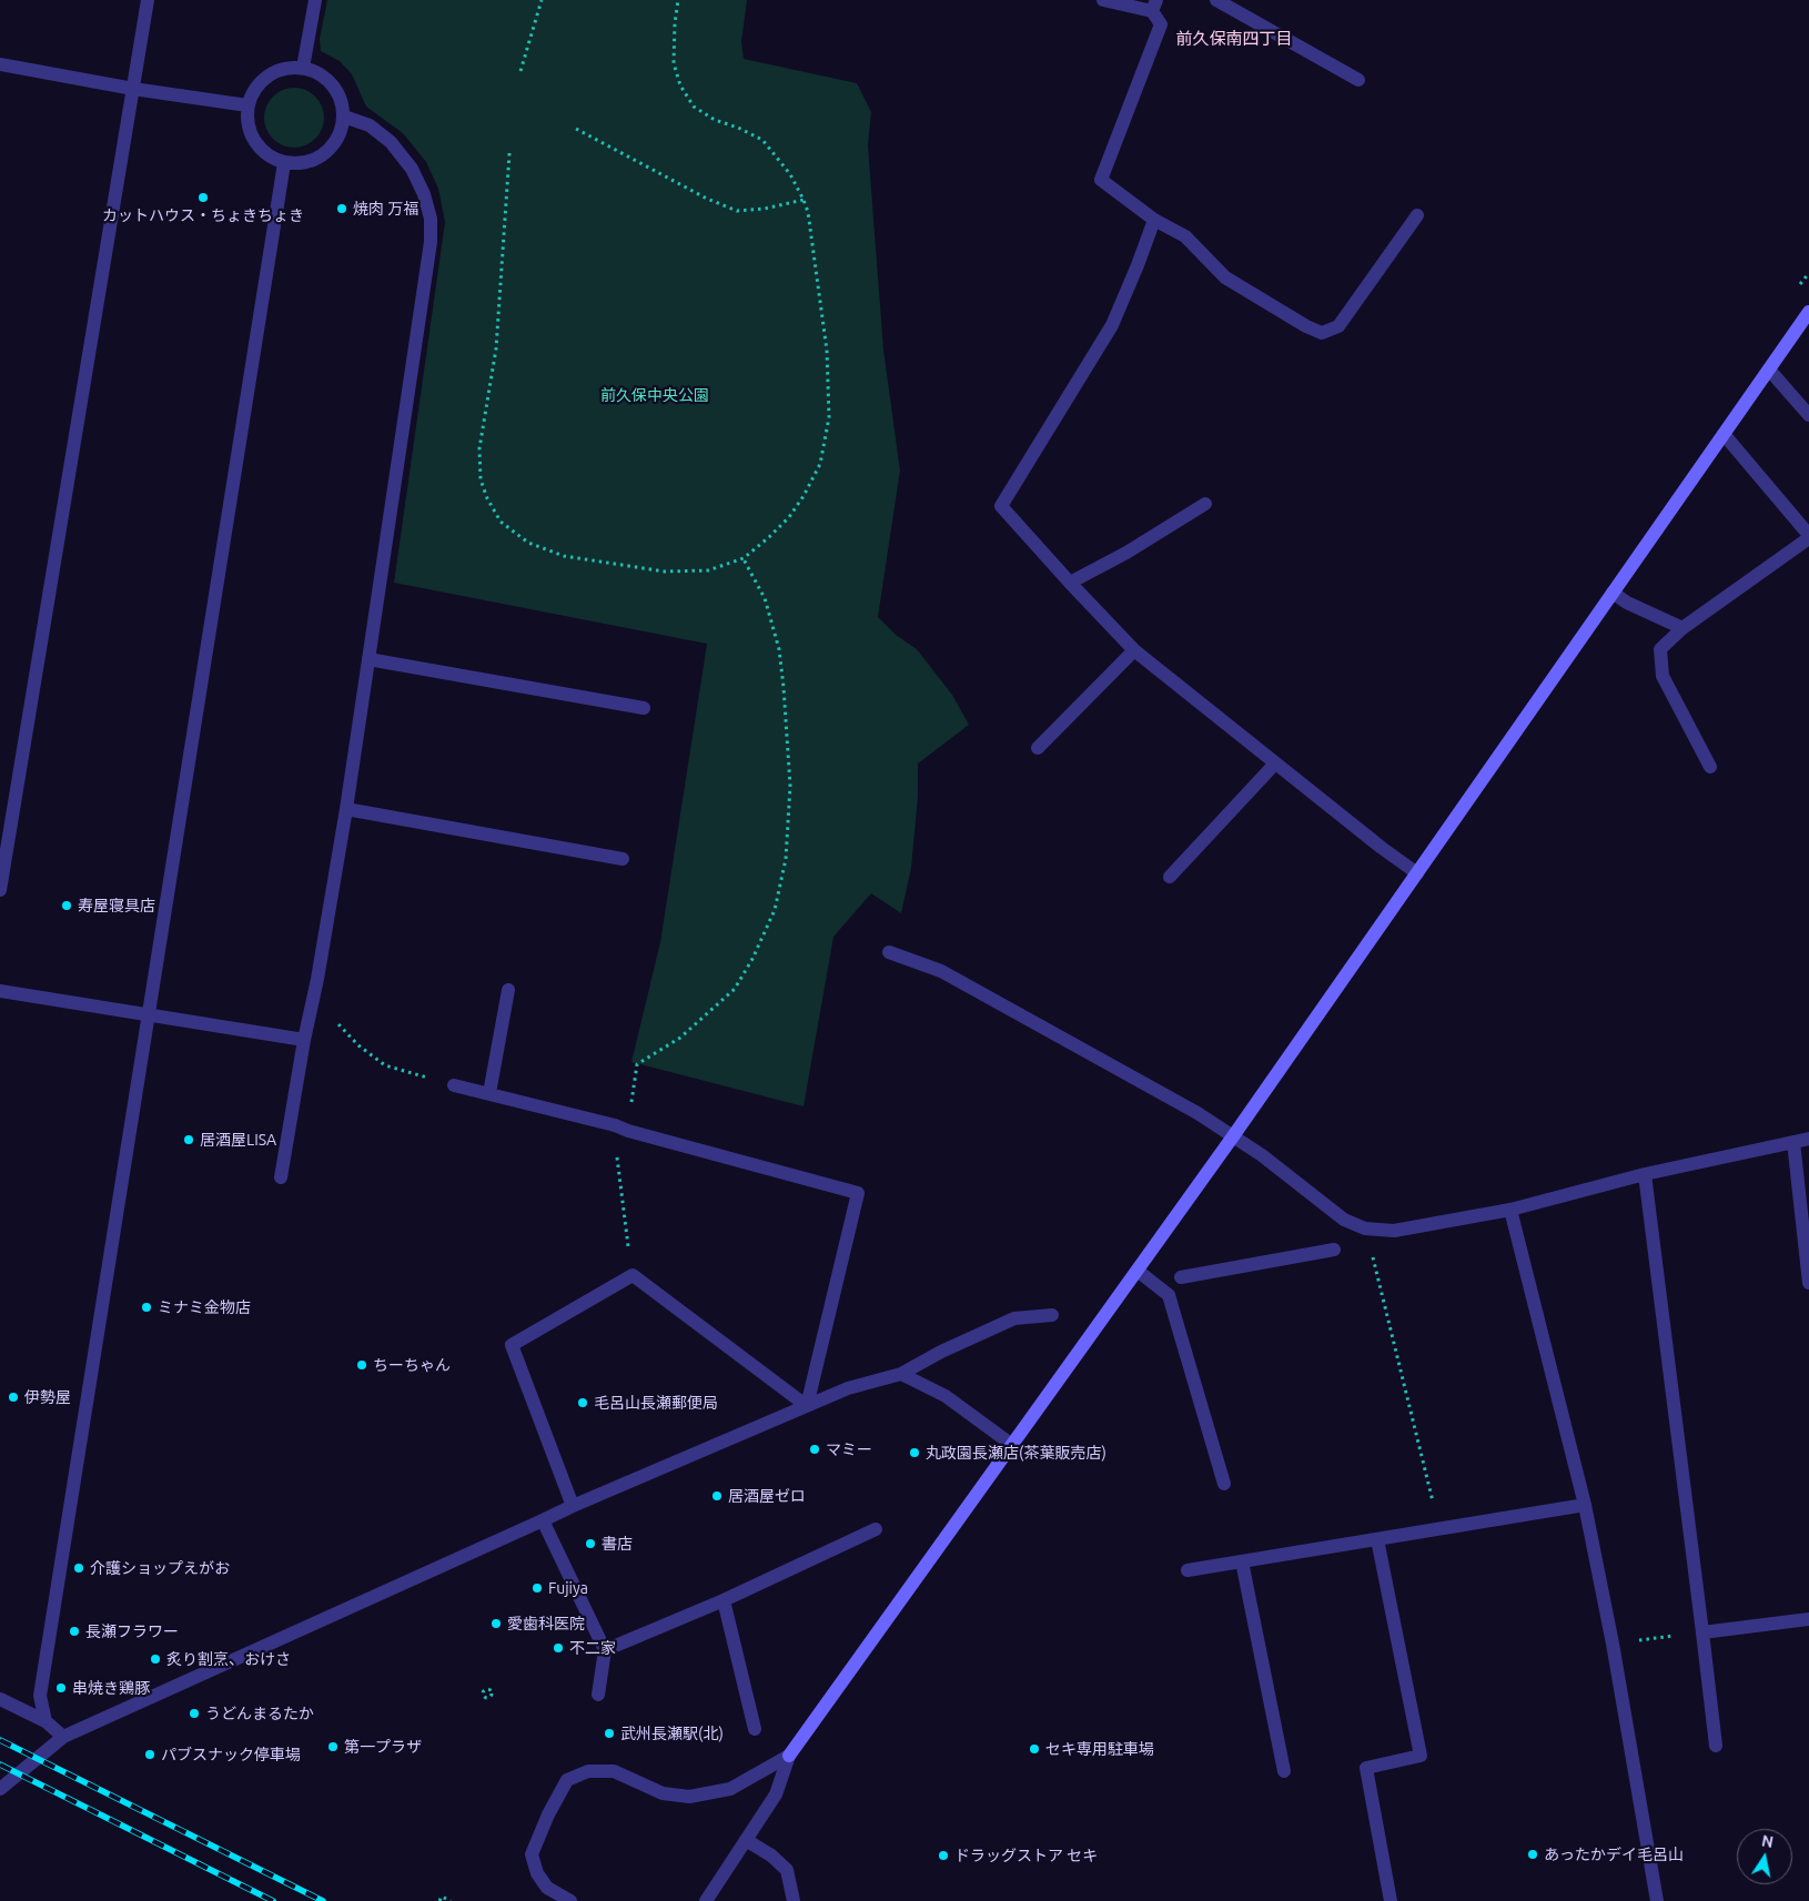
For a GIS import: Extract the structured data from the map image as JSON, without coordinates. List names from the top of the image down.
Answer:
{
  "districts": ["前久保南四丁目"],
  "parks": ["前久保中央公園"],
  "places": [
    "カットハウス・ちょきちょき",
    "焼肉 万福",
    "寿屋寝具店",
    "居酒屋LISA",
    "ミナミ金物店",
    "ちーちゃん",
    "伊勢屋",
    "毛呂山長瀬郵便局",
    "マミー",
    "丸政園長瀬店(茶葉販売店)",
    "居酒屋ゼロ",
    "書店",
    "介護ショップえがお",
    "Fujiya",
    "愛歯科医院",
    "長瀬フラワー",
    "不二家",
    "炙り割烹、おけさ",
    "串焼き鶏豚",
    "うどんまるたか",
    "武州長瀬駅(北)",
    "第一プラザ",
    "セキ専用駐車場",
    "パブスナック停車場",
    "あったかデイ毛呂山",
    "ドラッグストア セキ"
  ],
  "north": "top"
}
